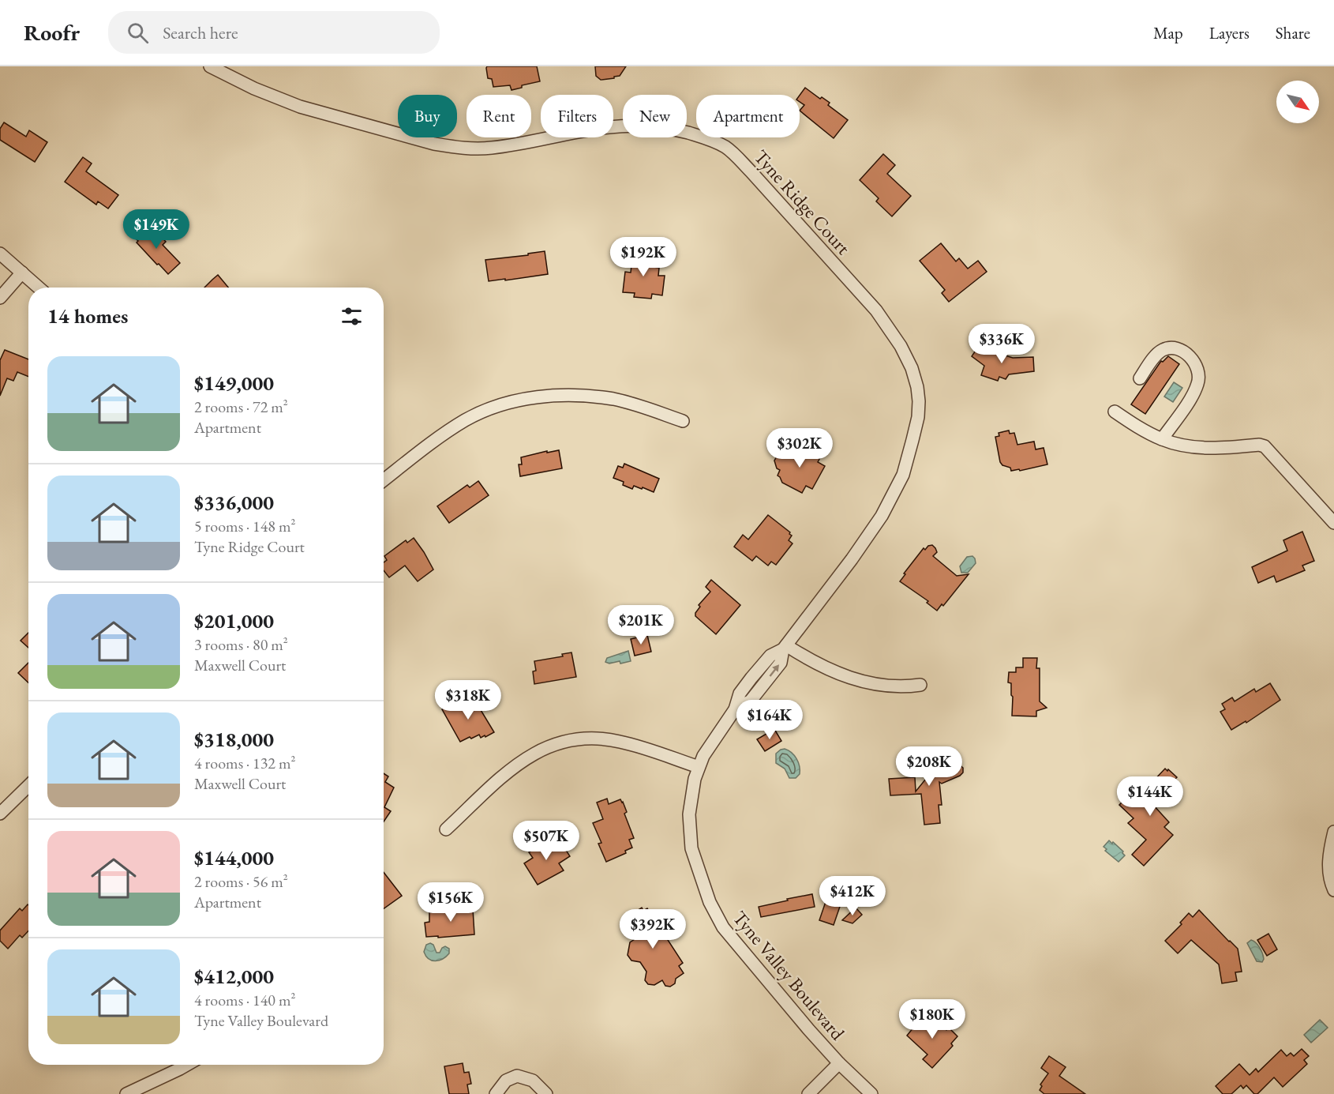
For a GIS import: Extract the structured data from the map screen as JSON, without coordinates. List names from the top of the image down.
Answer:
{
  "streets": {
    "street": ["Tyne Ridge Court", "Tyne Valley Boulevard"]
  },
  "crossings": [
    ["Tyne Ridge Court", "Tyne Valley Boulevard"]
  ],
  "north": "bottom right",
  "page": {
    "header": "Roofr",
    "search": "Search here",
    "nav": ["Map", "Layers", "Share"],
    "chip": [
      "Buy",
      "Rent",
      "Filters",
      "New",
      "Apartment"
    ],
    "price": [
      "$149K",
      "$192K",
      "$336K",
      "$302K",
      "$201K",
      "$318K",
      "$164K",
      "$208K",
      "$144K",
      "$507K",
      "$412K",
      "$156K",
      "$392K",
      "$180K"
    ],
    "heading": "14 homes",
    "list": [
      {
        "name": "$149,000",
        "note": "2 rooms · 72 m² · Apartment"
      },
      {
        "name": "$336,000",
        "note": "5 rooms · 148 m² · Tyne Ridge Court"
      },
      {
        "name": "$201,000",
        "note": "3 rooms · 80 m² · Maxwell Court"
      },
      {
        "name": "$318,000",
        "note": "4 rooms · 132 m² · Maxwell Court"
      },
      {
        "name": "$144,000",
        "note": "2 rooms · 56 m² · Apartment"
      },
      {
        "name": "$412,000",
        "note": "4 rooms · 140 m² · Tyne Valley Boulevard"
      }
    ]
  }
}
